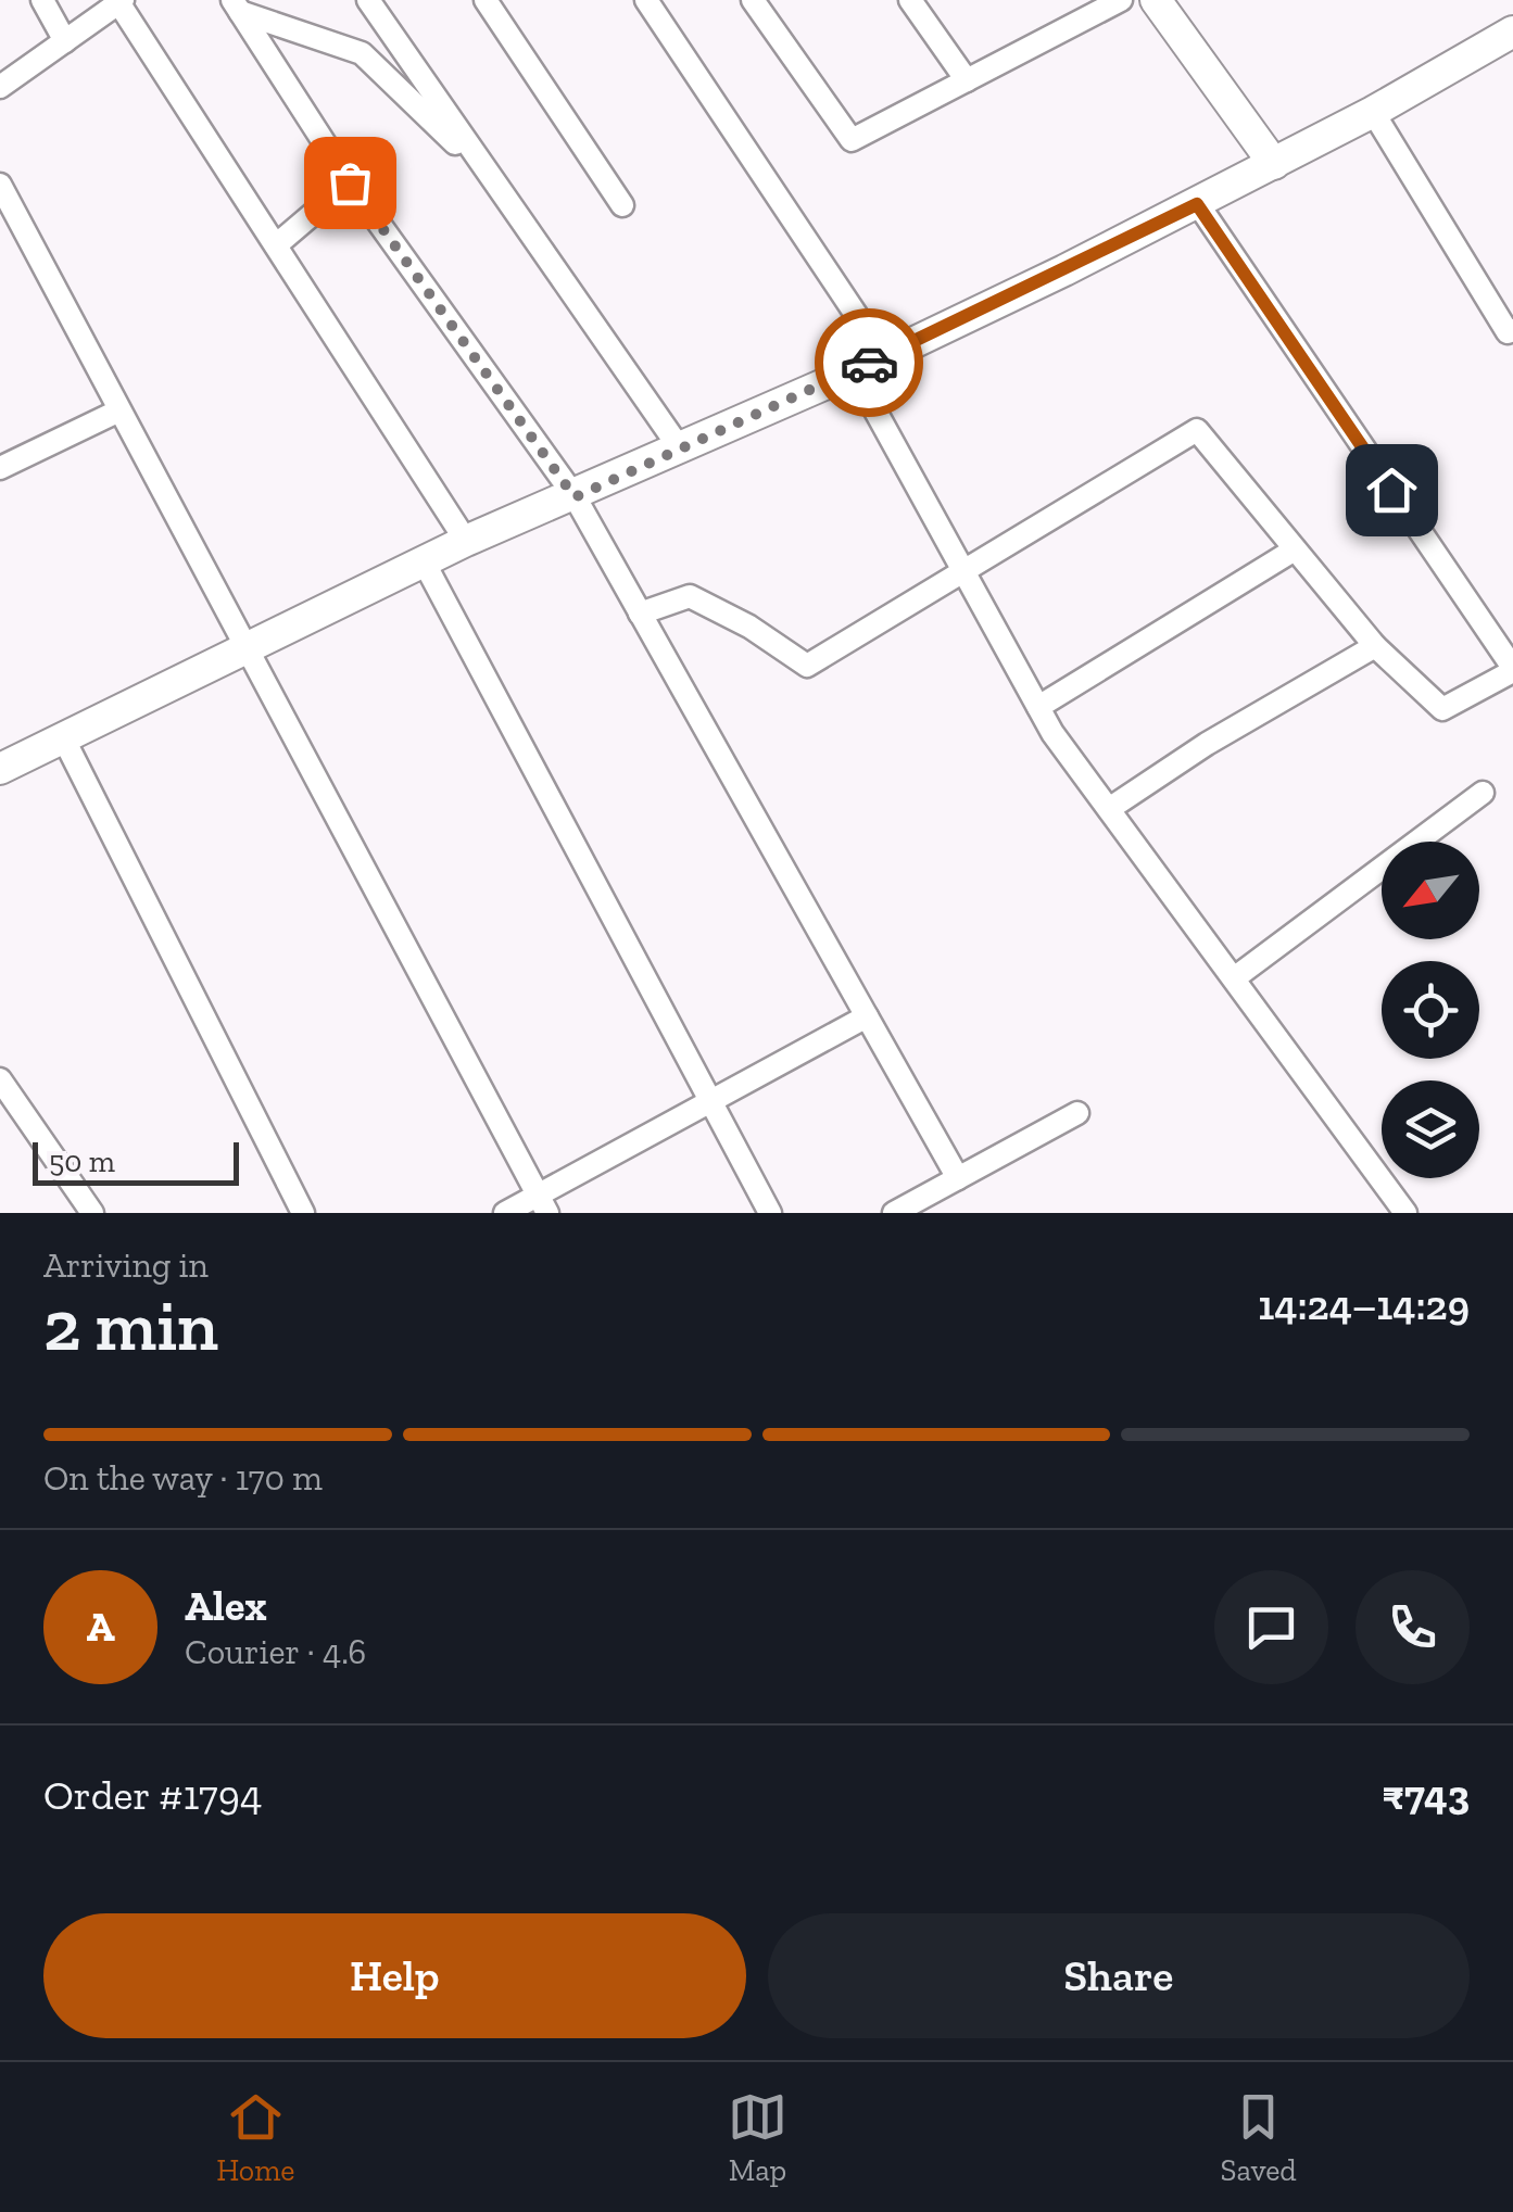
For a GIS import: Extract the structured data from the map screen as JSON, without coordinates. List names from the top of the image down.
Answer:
{
  "scale_bar": "50 m",
  "north": "bottom left",
  "page": {
    "scale": "50 m",
    "heading": ["2 min", "Arriving in", "14:24–14:29"],
    "panel": [
      "Alex",
      "Courier · 4.6",
      "Order #1794",
      "₹743"
    ],
    "bar": "On the way · 170 m",
    "round": "A",
    "buttons": ["Help", "Share"],
    "tabs": ["Home", "Map", "Saved"]
  }
}
